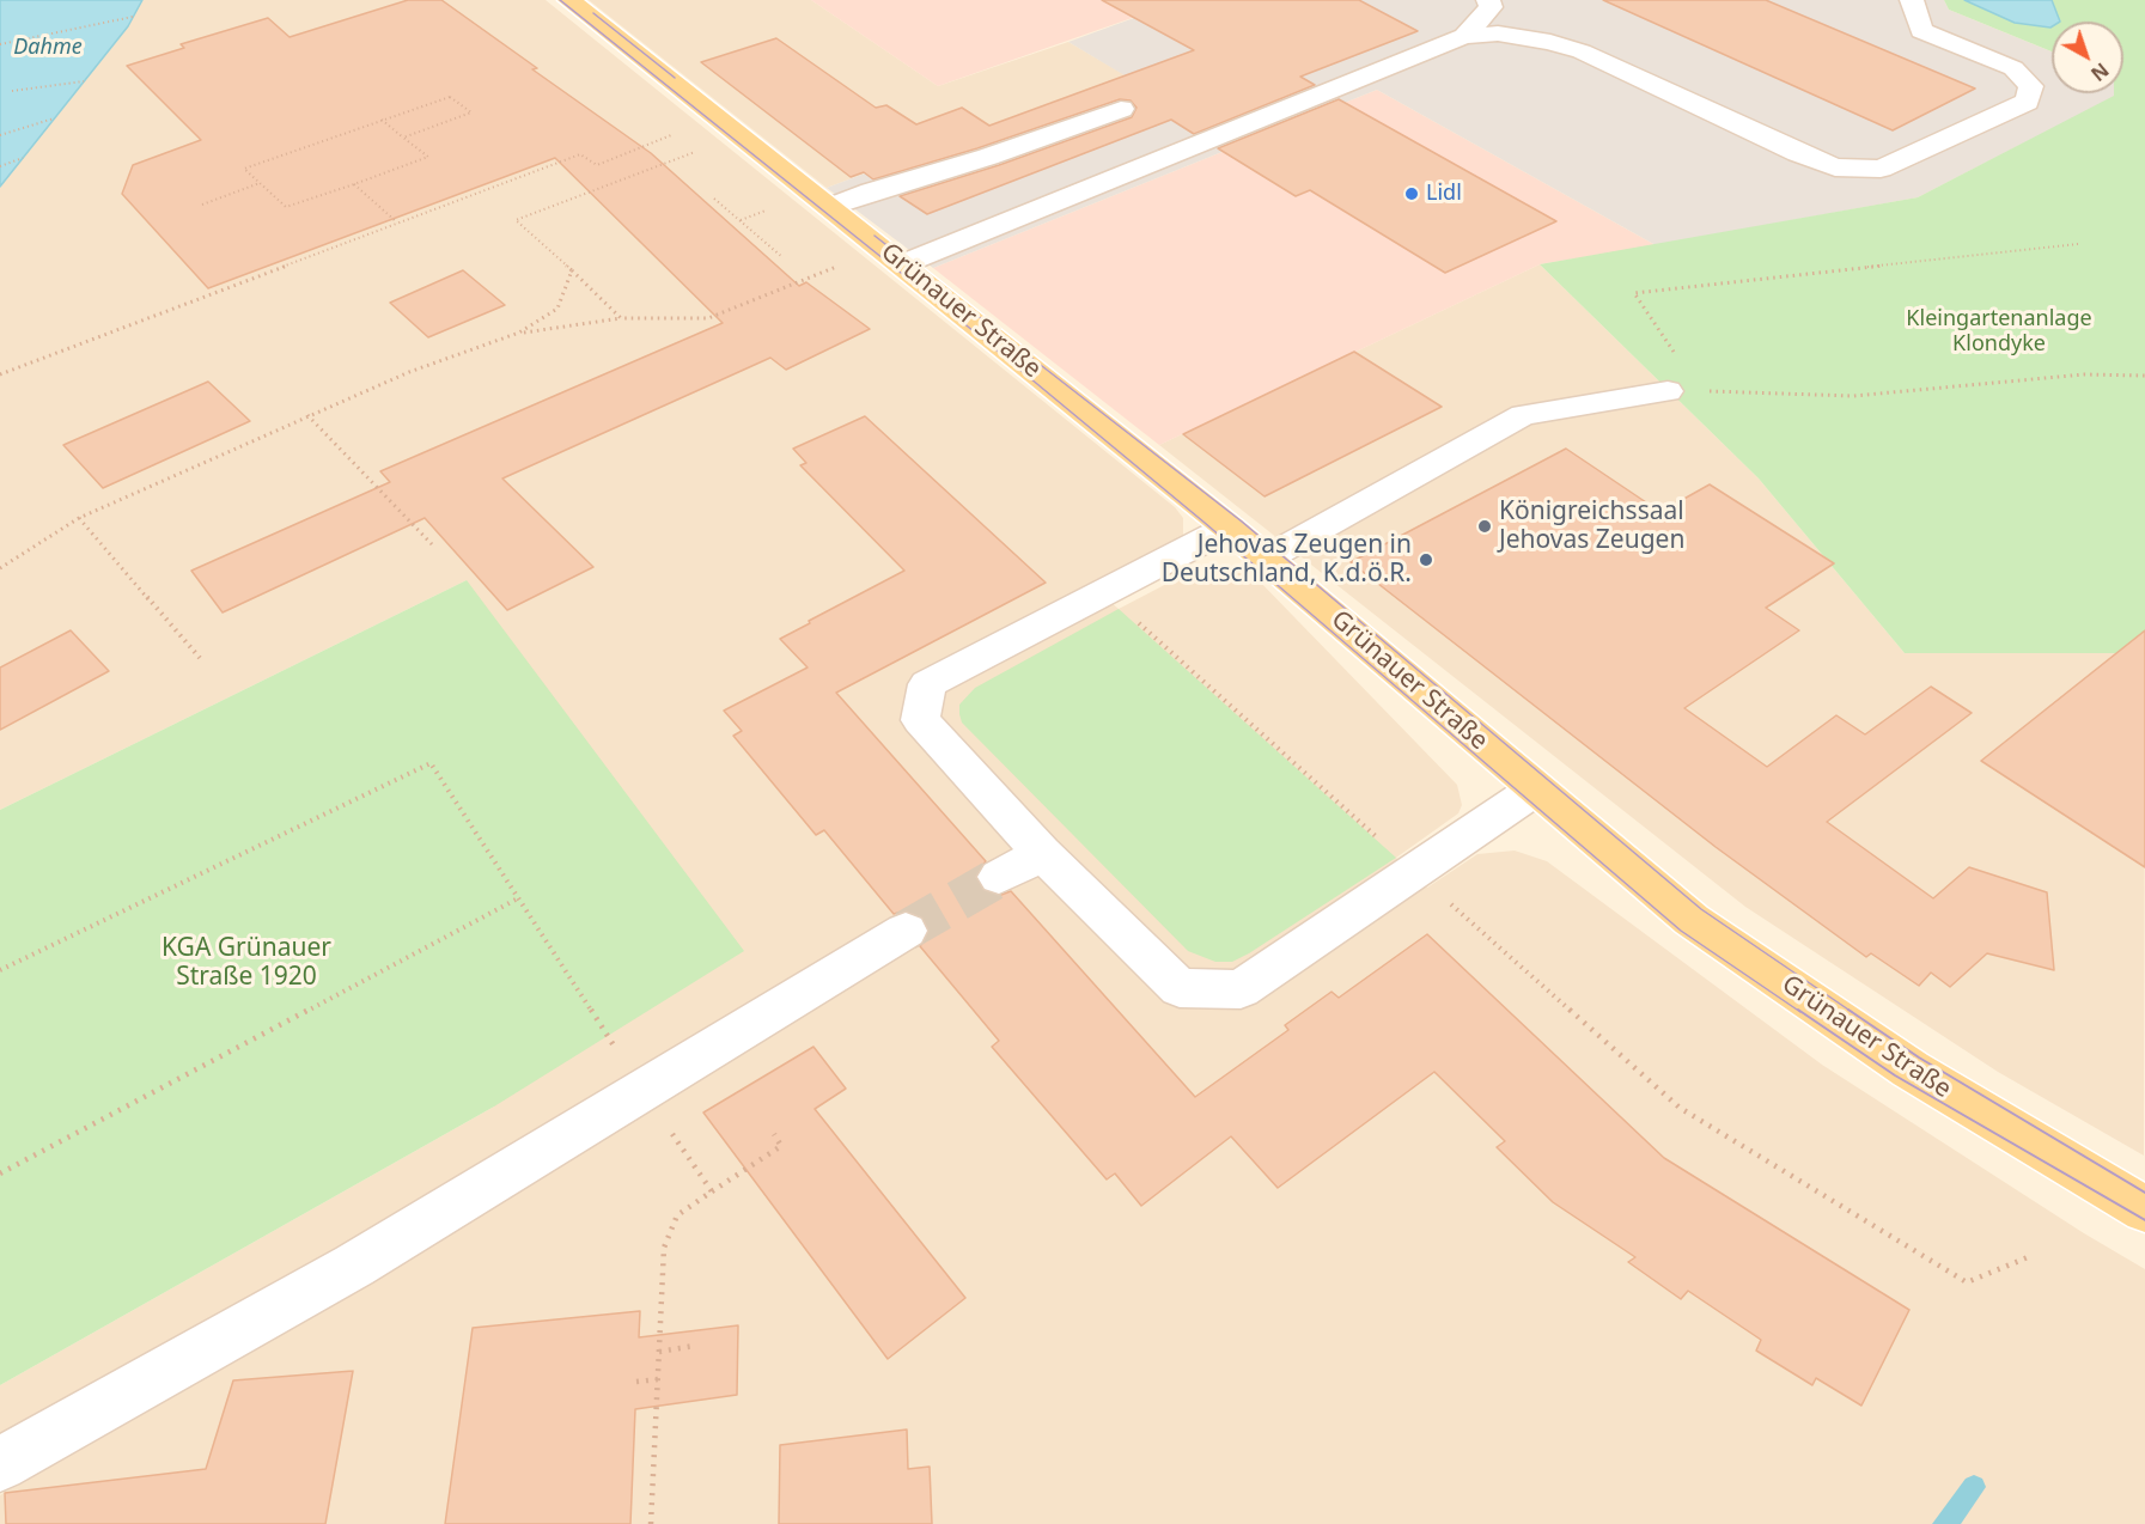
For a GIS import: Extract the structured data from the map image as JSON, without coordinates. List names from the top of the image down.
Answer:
{
  "streets": {
    "main road": ["Grünauer Straße"]
  },
  "water": ["Dahme"],
  "parks": ["Kleingartenanlage Klondyke", "KGA Grünauer Straße 1920"],
  "places": ["Lidl", "Königreichssaal Jehovas Zeugen", "Jehovas Zeugen in Deutschland, K.d.ö.R."],
  "north": "bottom right"
}
